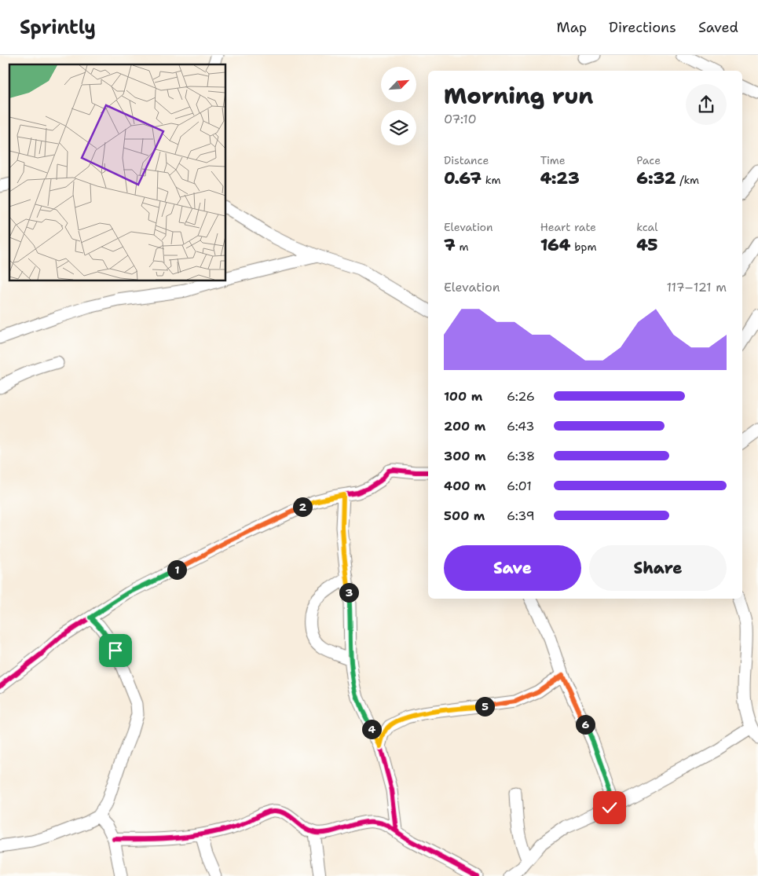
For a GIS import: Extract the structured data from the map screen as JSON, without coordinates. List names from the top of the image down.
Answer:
{
  "north": "top right",
  "page": {
    "header": "Sprintly",
    "nav": ["Map", "Directions", "Saved"],
    "heading": ["Morning run", "07:10"],
    "stats": [
      ["Distance", "0.67 km"],
      ["Time", "4:23"],
      ["Pace", "6:32 /km"],
      ["Elevation", "7 m"],
      ["Heart rate", "164 bpm"],
      ["kcal", "45"]
    ],
    "chart": ["Elevation", "117–121 m"],
    "list": [
      {
        "name": "100 m",
        "note": "6:26"
      },
      {
        "name": "200 m",
        "note": "6:43"
      },
      {
        "name": "300 m",
        "note": "6:38"
      },
      {
        "name": "400 m",
        "note": "6:01"
      },
      {
        "name": "500 m",
        "note": "6:39"
      }
    ],
    "pins": [
      "2",
      "1",
      "3",
      "5",
      "6",
      "4"
    ],
    "buttons": ["Save", "Share"]
  }
}
